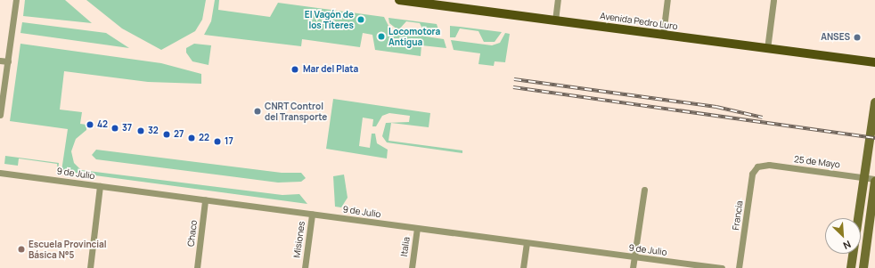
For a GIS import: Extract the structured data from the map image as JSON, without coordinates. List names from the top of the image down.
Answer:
{
  "streets": {
    "main road": ["Avenida Pedro Luro"],
    "street": [
      "25 de Mayo",
      "9 de Julio",
      "Francia",
      "Chaco",
      "Misiones",
      "Italia"
    ]
  },
  "crossings": [
    ["25 de Mayo", "Francia"],
    ["9 de Julio", "Chaco"],
    ["9 de Julio", "Misiones"],
    ["9 de Julio", "Italia"]
  ],
  "places": [
    "El Vagón de los Títeres",
    "Locomotora Antigua",
    "ANSES",
    "Mar del Plata",
    "CNRT Control del Transporte",
    "42",
    "37",
    "32",
    "27",
    "22",
    "17",
    "Escuela Provincial Básica N°5"
  ],
  "north": "bottom right"
}
